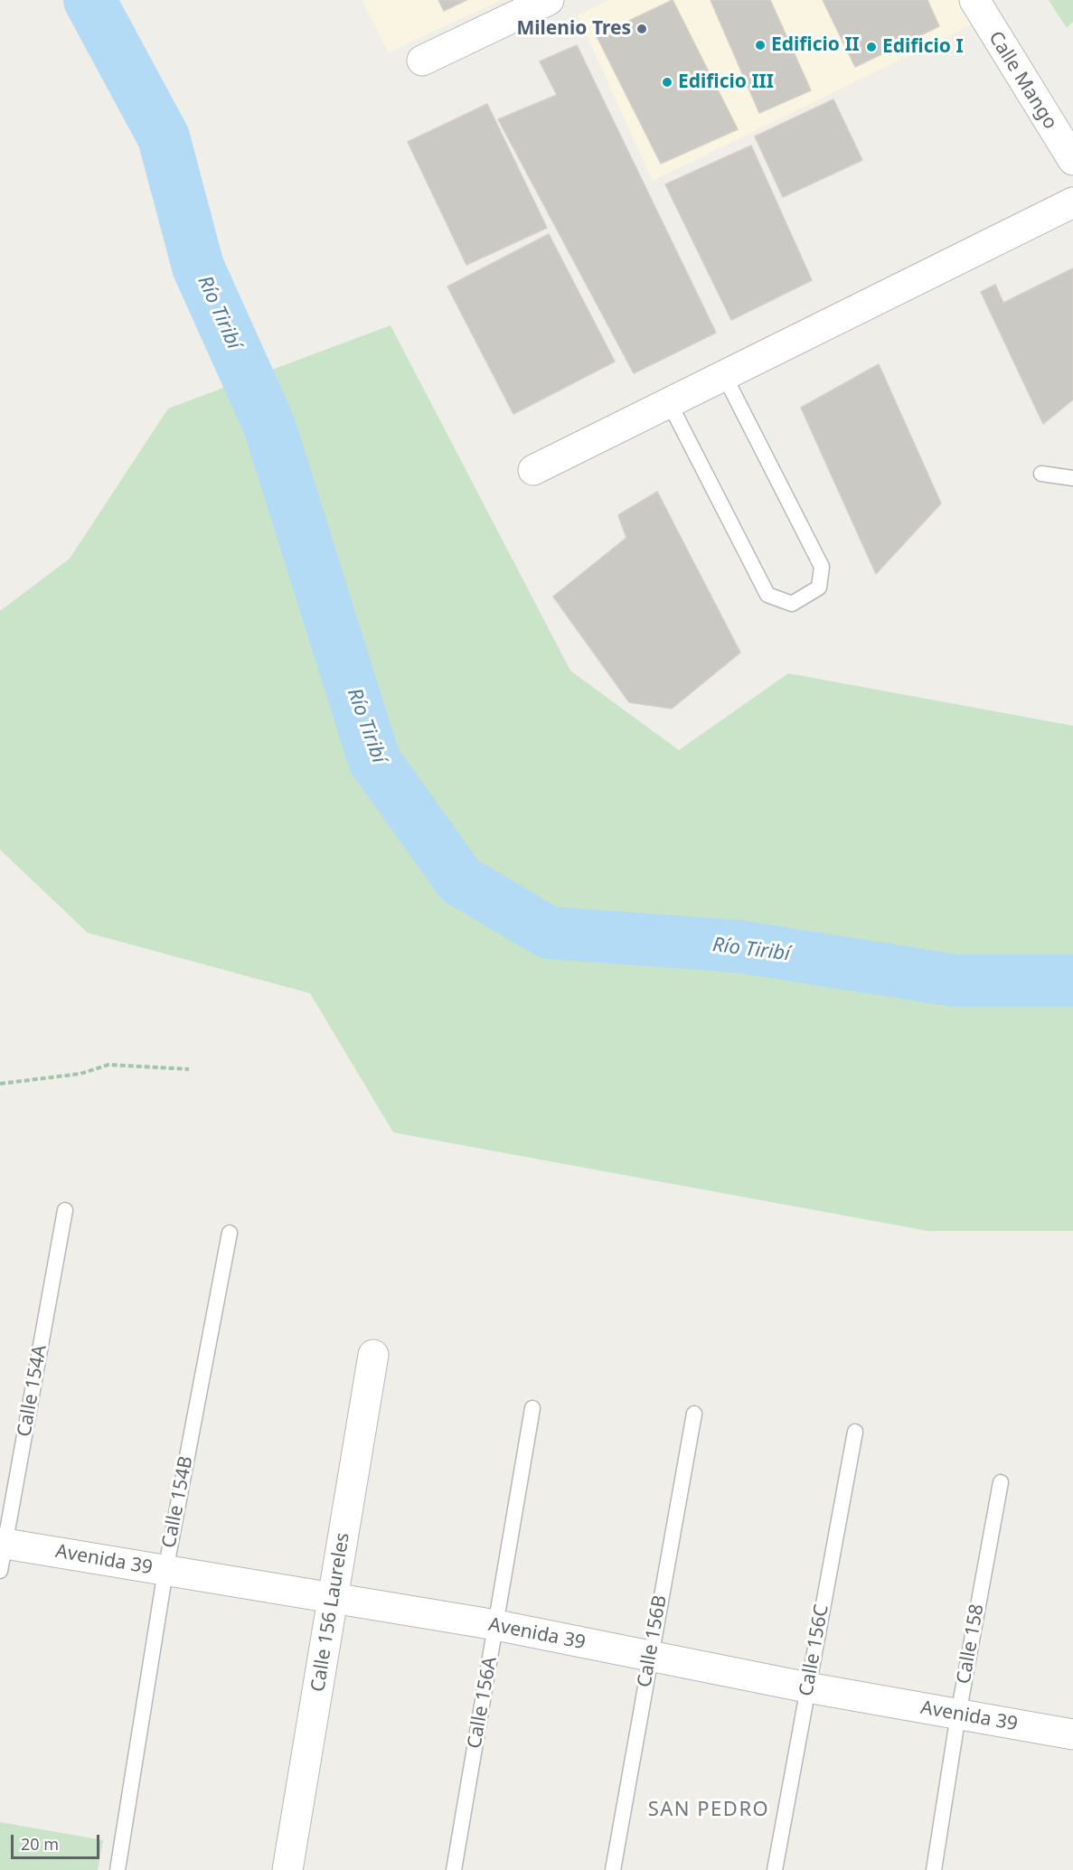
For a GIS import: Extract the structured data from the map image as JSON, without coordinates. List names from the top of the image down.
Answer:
{
  "streets": {
    "street": ["Calle Mango", "Avenida 39", "Calle 156 Laureles"],
    "lane": [
      "Calle 154A",
      "Calle 154B",
      "Calle 156B",
      "Calle 158",
      "Calle 156C",
      "Calle 156A"
    ]
  },
  "crossings": [
    ["Calle 154A", "Avenida 39"],
    ["Calle 154B", "Avenida 39"],
    ["Avenida 39", "Calle 156 Laureles"],
    ["Avenida 39", "Calle 156B"],
    ["Avenida 39", "Calle 158"],
    ["Avenida 39", "Calle 156C"],
    ["Avenida 39", "Calle 156A"]
  ],
  "districts": ["SAN PEDRO"],
  "water": ["Río Tiribí"],
  "places": [
    "Milenio Tres",
    "Edificio II",
    "Edificio I",
    "Edificio III"
  ],
  "scale_bar": "20 m"
}
